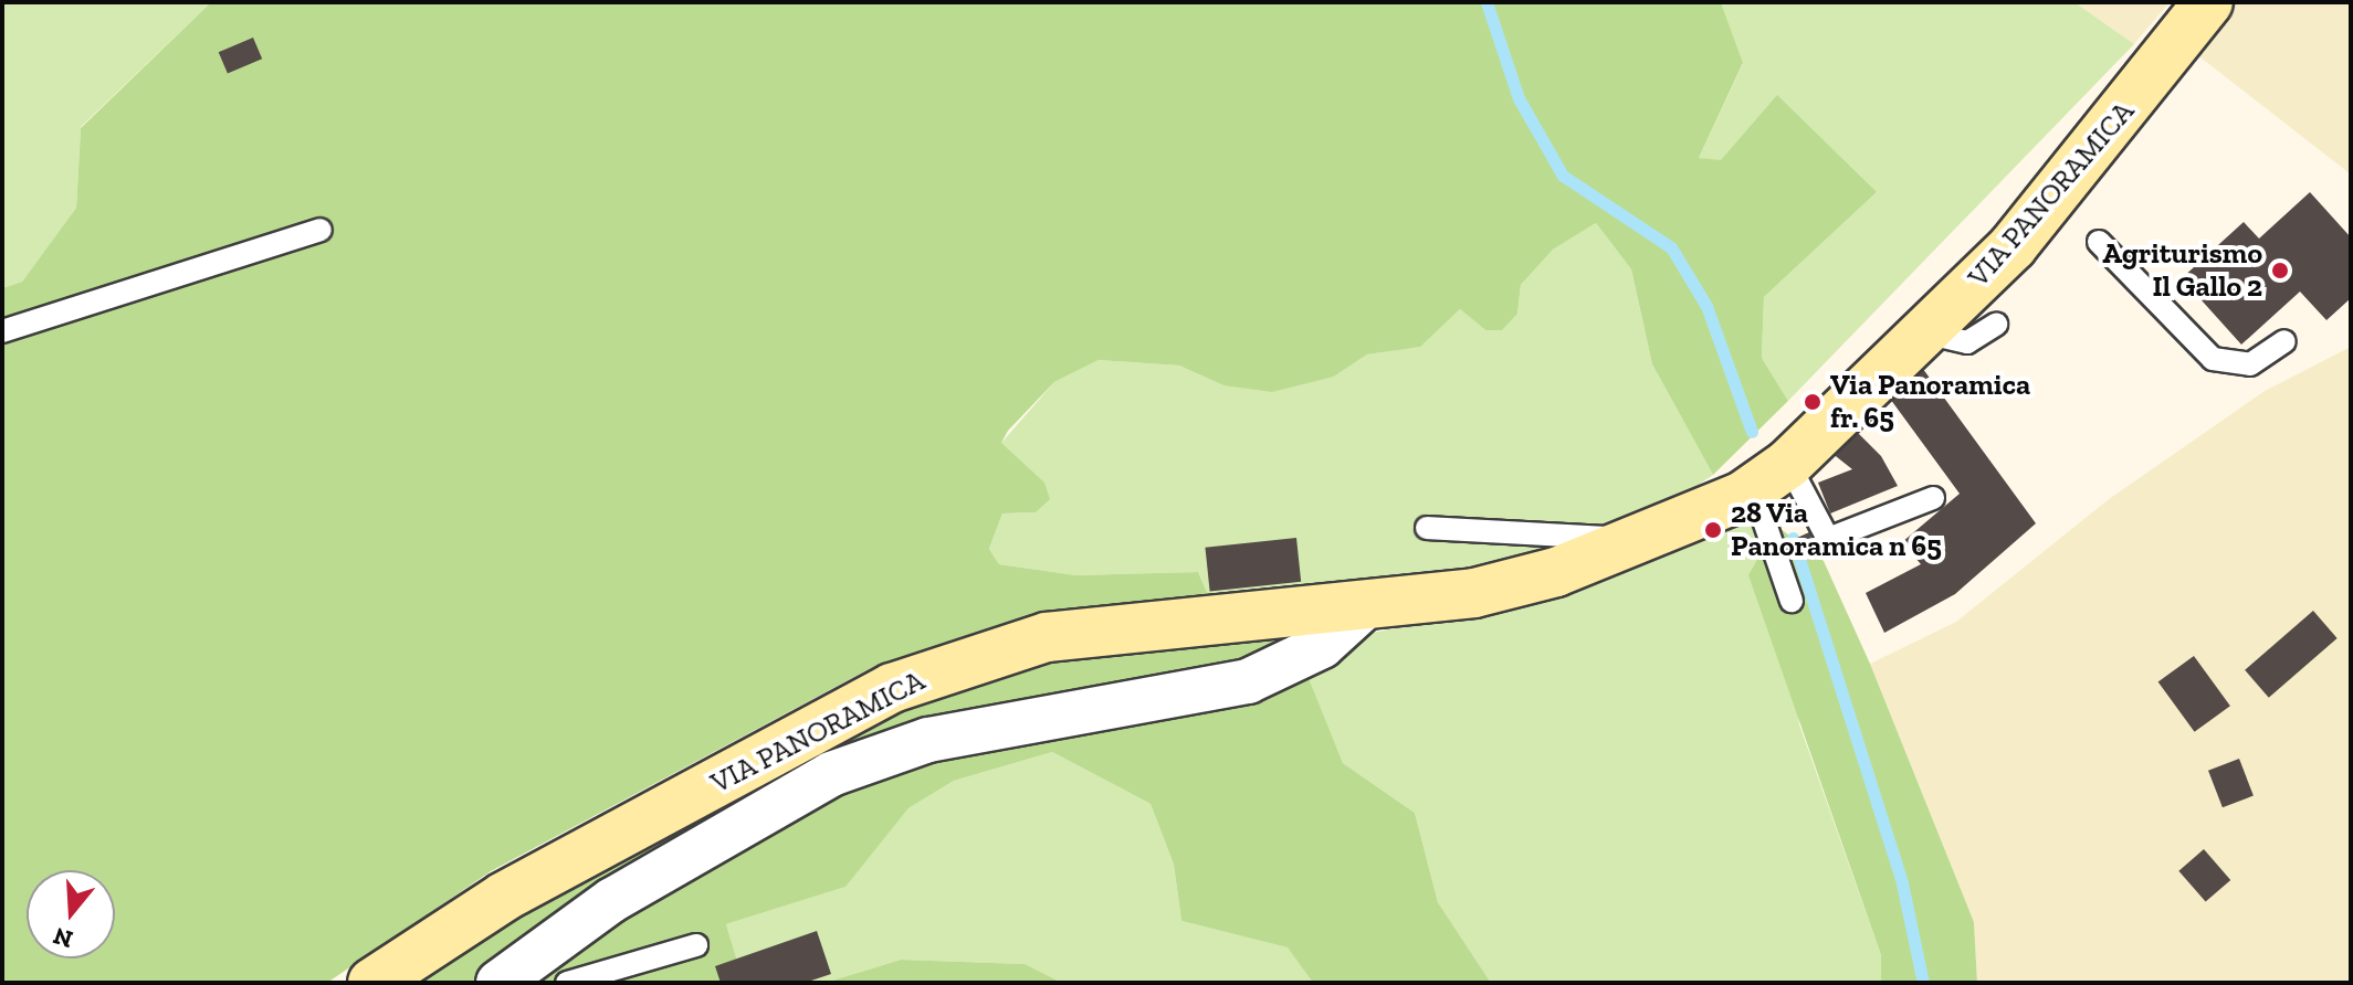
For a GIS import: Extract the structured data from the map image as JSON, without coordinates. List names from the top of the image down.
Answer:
{
  "streets": {
    "street": ["VIA PANORAMICA"]
  },
  "places": ["Agriturismo Il Gallo 2", "Via Panoramica fr. 65", "28 Via Panoramica n 65"],
  "north": "bottom"
}
